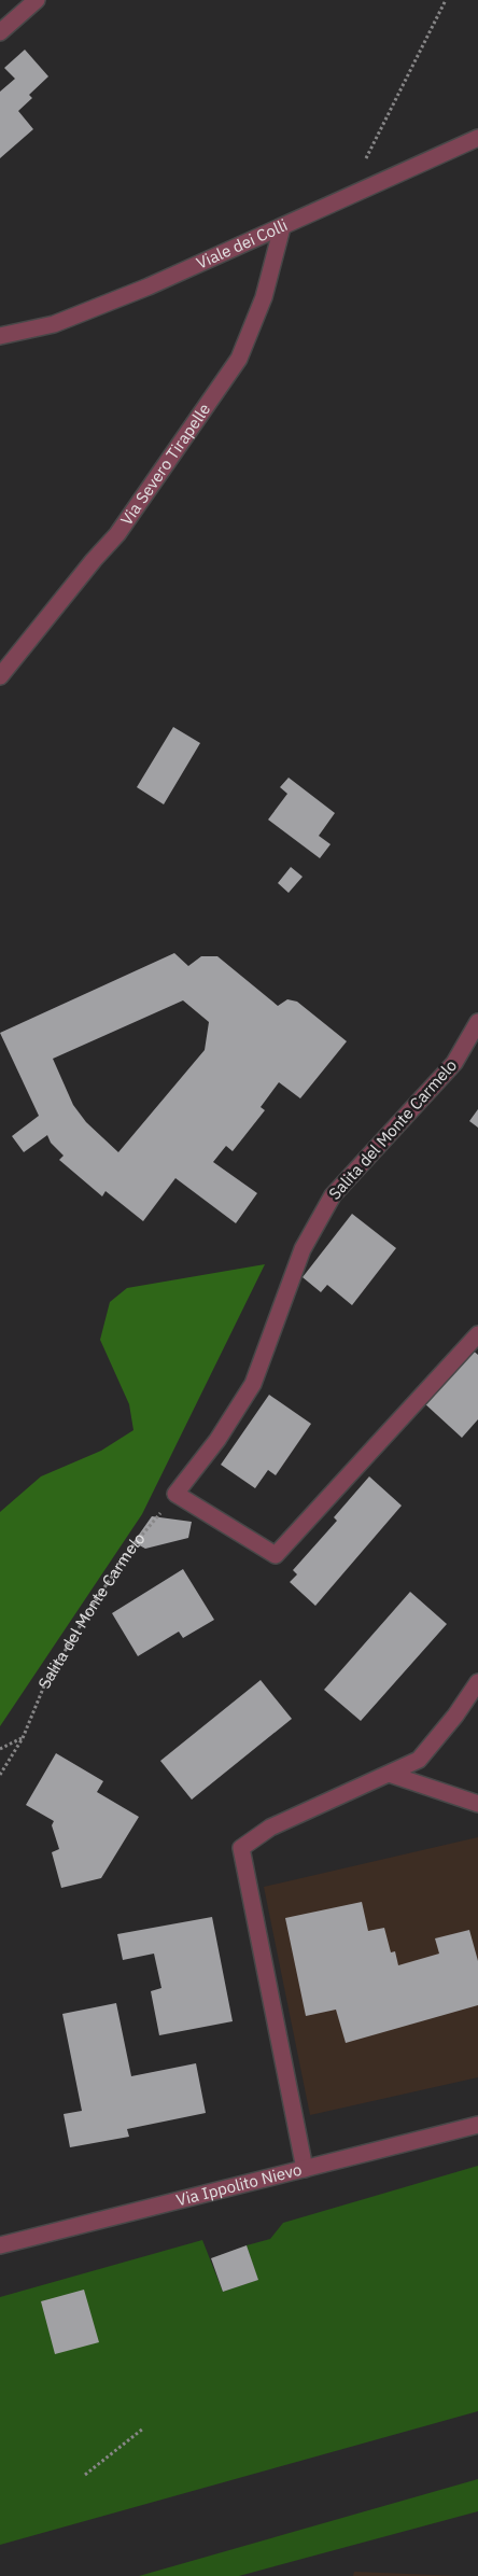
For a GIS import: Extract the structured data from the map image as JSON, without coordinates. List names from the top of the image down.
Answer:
{
  "streets": {
    "street": [
      "Viale dei Colli",
      "Via Severo Tirapelle",
      "Salita del Monte Carmelo",
      "Via Ippolito Nievo"
    ]
  },
  "crossings": [
    ["Viale dei Colli", "Via Severo Tirapelle"]
  ]
}
